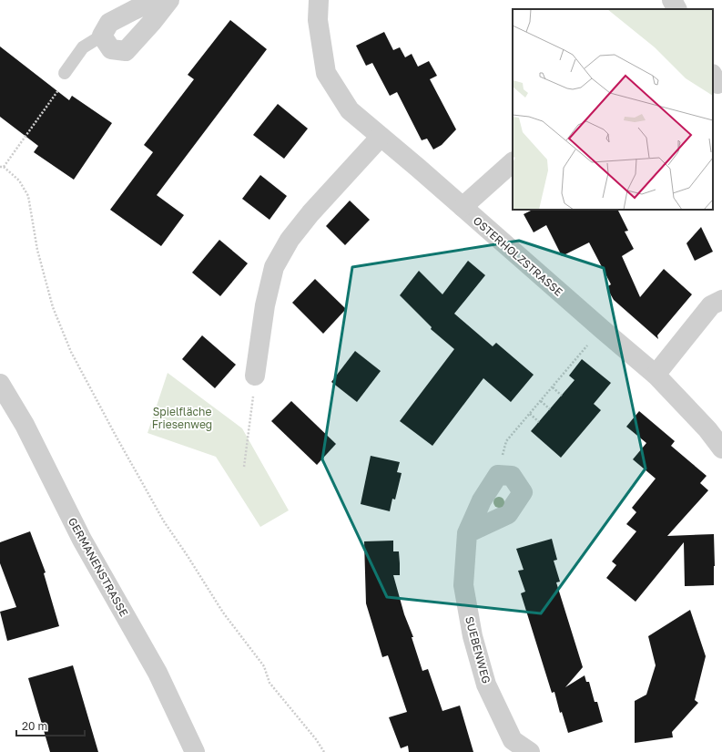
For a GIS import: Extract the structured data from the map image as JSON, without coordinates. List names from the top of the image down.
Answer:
{
  "streets": {
    "street": ["OSTERHOLZSTRASSE", "GERMANENSTRASSE", "SUEBENWEG"]
  },
  "parks": ["Spielfläche Friesenweg"],
  "scale_bar": "20 m"
}
